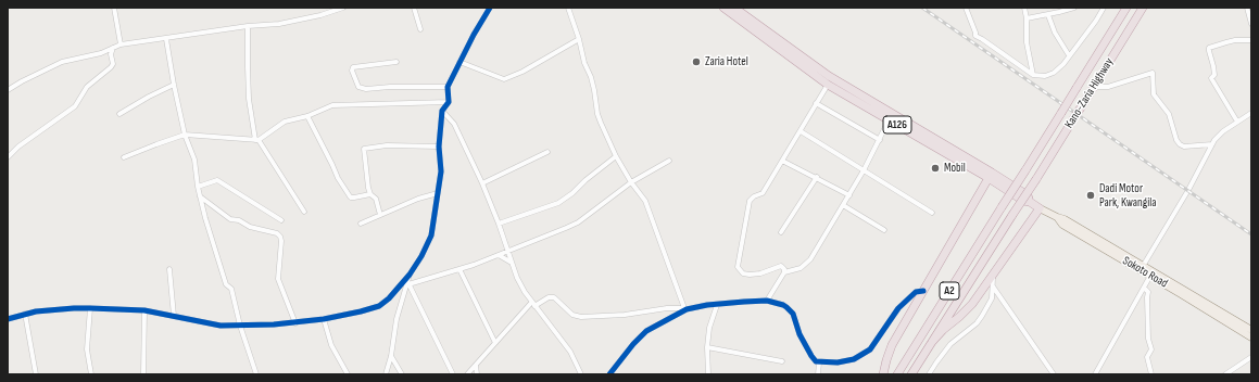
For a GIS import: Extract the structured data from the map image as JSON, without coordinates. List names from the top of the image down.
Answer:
{
  "streets": {
    "highway": ["Kano-Zaria Highway", "A126", "A2"],
    "main road": ["Sokoto Road"]
  },
  "crossings": [
    ["Kano-Zaria Highway", "A2"],
    ["A126", "Sokoto Road"]
  ],
  "places": ["Zaria Hotel", "Mobil", "Dadi Motor Park, Kwangila"]
}
